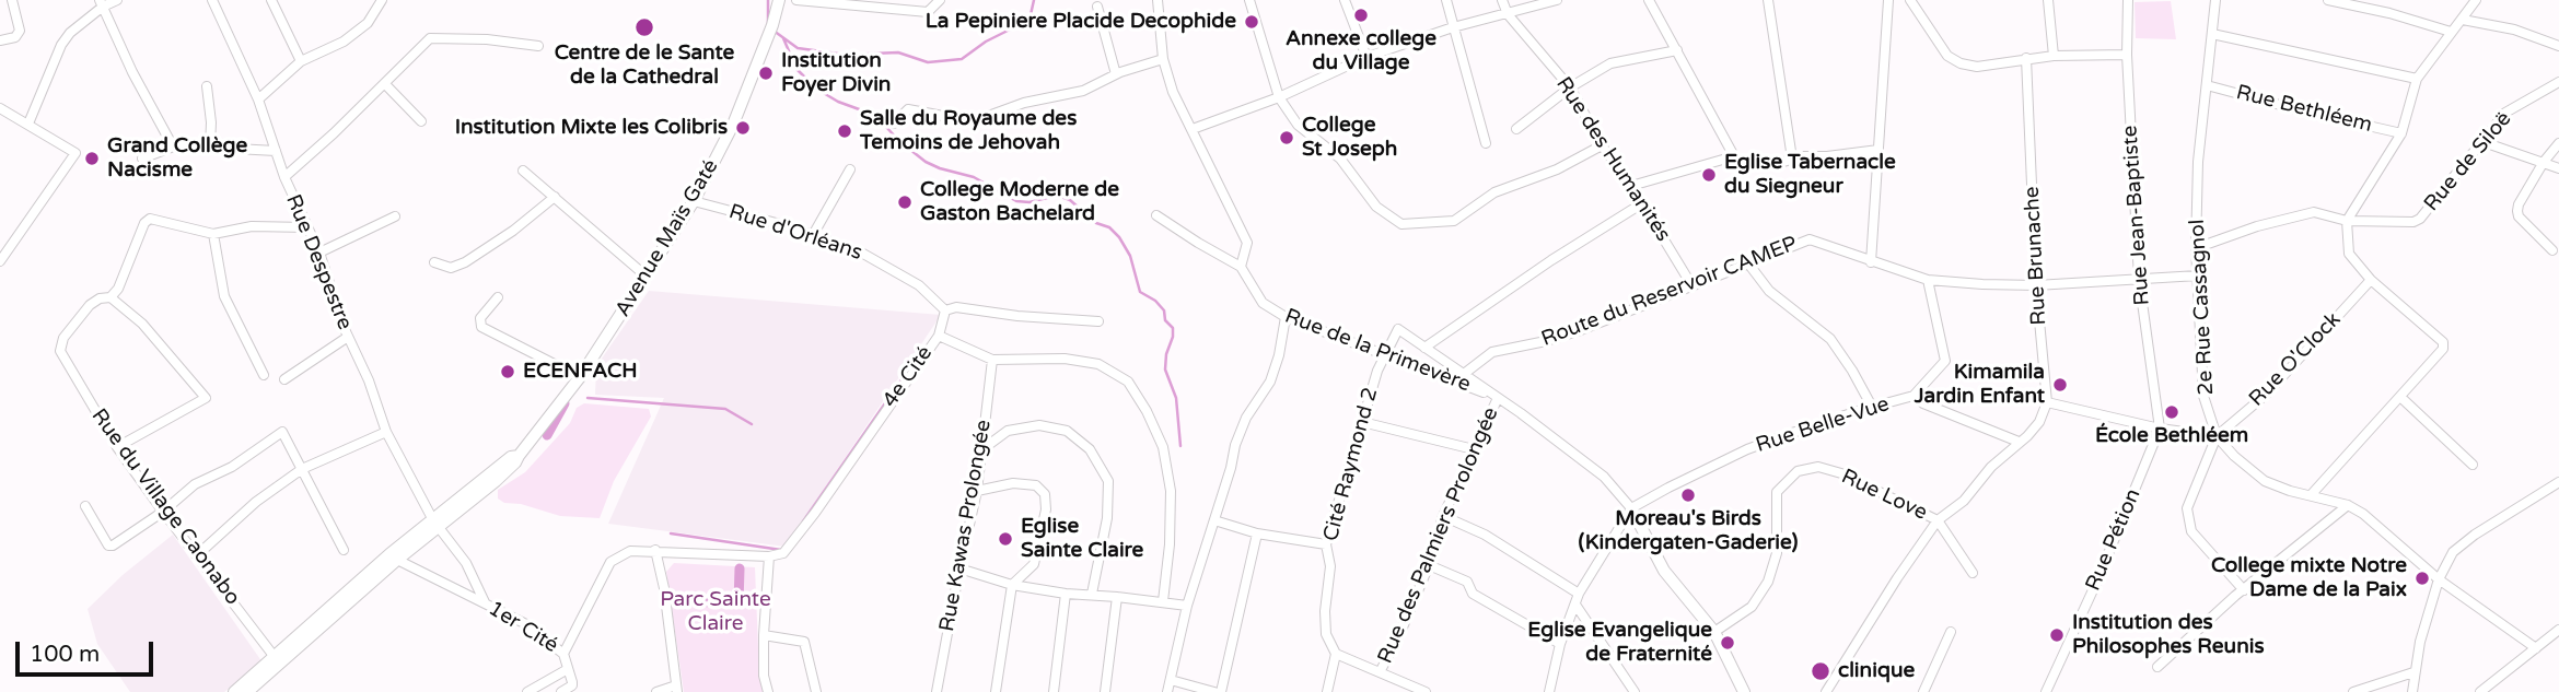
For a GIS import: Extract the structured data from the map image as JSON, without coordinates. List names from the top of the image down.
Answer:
{
  "streets": {
    "street": [
      "Rue Bethléem",
      "Rue des Humanités",
      "Rue de Siloë",
      "Rue Jean-Baptiste",
      "Rue d'Orléans",
      "Avenue Maïs Gaté",
      "Rue Brunache",
      "Rue Despestre",
      "Route du Reservoir CAMEP",
      "2e Rue Cassagnol",
      "Rue de la Primevère",
      "Rue O'Clock",
      "4e Cité",
      "Rue Belle-Vue",
      "Cité Raymond 2",
      "Rue Love",
      "Rue du Village Caonabo",
      "Rue Kawas Prolongée",
      "Rue des Palmiers Prolongée",
      "Rue Pétion",
      "1er Cité"
    ]
  },
  "crossings": [
    ["Rue Bethléem", "2e Rue Cassagnol"],
    ["Rue des Humanités", "Route du Reservoir CAMEP"],
    ["Rue de Siloë", "2e Rue Cassagnol"],
    ["Rue Jean-Baptiste", "Route du Reservoir CAMEP"],
    ["Rue Jean-Baptiste", "Rue Pétion"],
    ["Rue d'Orléans", "Avenue Maïs Gaté"],
    ["Avenue Maïs Gaté", "Rue Despestre"],
    ["Avenue Maïs Gaté", "Rue du Village Caonabo"],
    ["Avenue Maïs Gaté", "1er Cité"],
    ["Rue Brunache", "Route du Reservoir CAMEP"],
    ["Rue Despestre", "Rue du Village Caonabo"],
    ["Rue Despestre", "1er Cité"],
    ["Route du Reservoir CAMEP", "2e Rue Cassagnol"],
    ["2e Rue Cassagnol", "Rue O'Clock"],
    ["Rue de la Primevère", "Cité Raymond 2"],
    ["Rue de la Primevère", "Rue des Palmiers Prolongée"],
    ["4e Cité", "Rue Kawas Prolongée"]
  ],
  "parks": ["Parc Sainte Claire"],
  "places": [
    "Annexe college du Village",
    "La Pepiniere Placide Decophide",
    "Centre de le Sante de la Cathedral",
    "Institution Foyer Divin",
    "Institution Mixte les Colibris",
    "Salle du Royaume des Temoins de Jehovah",
    "College St Joseph",
    "Grand Collège Nacisme",
    "Eglise Tabernacle du Siegneur",
    "College Moderne de Gaston Bachelard",
    "ECENFACH",
    "Kimamila Jardin Enfant",
    "École Bethléem",
    "Moreau's Birds (Kindergaten-Gaderie)",
    "Eglise Sainte Claire",
    "College mixte Notre Dame de la Paix",
    "Institution des Philosophes Reunis",
    "Eglise Evangelique de Fraternité",
    "clinique"
  ],
  "scale_bar": "100 m"
}
